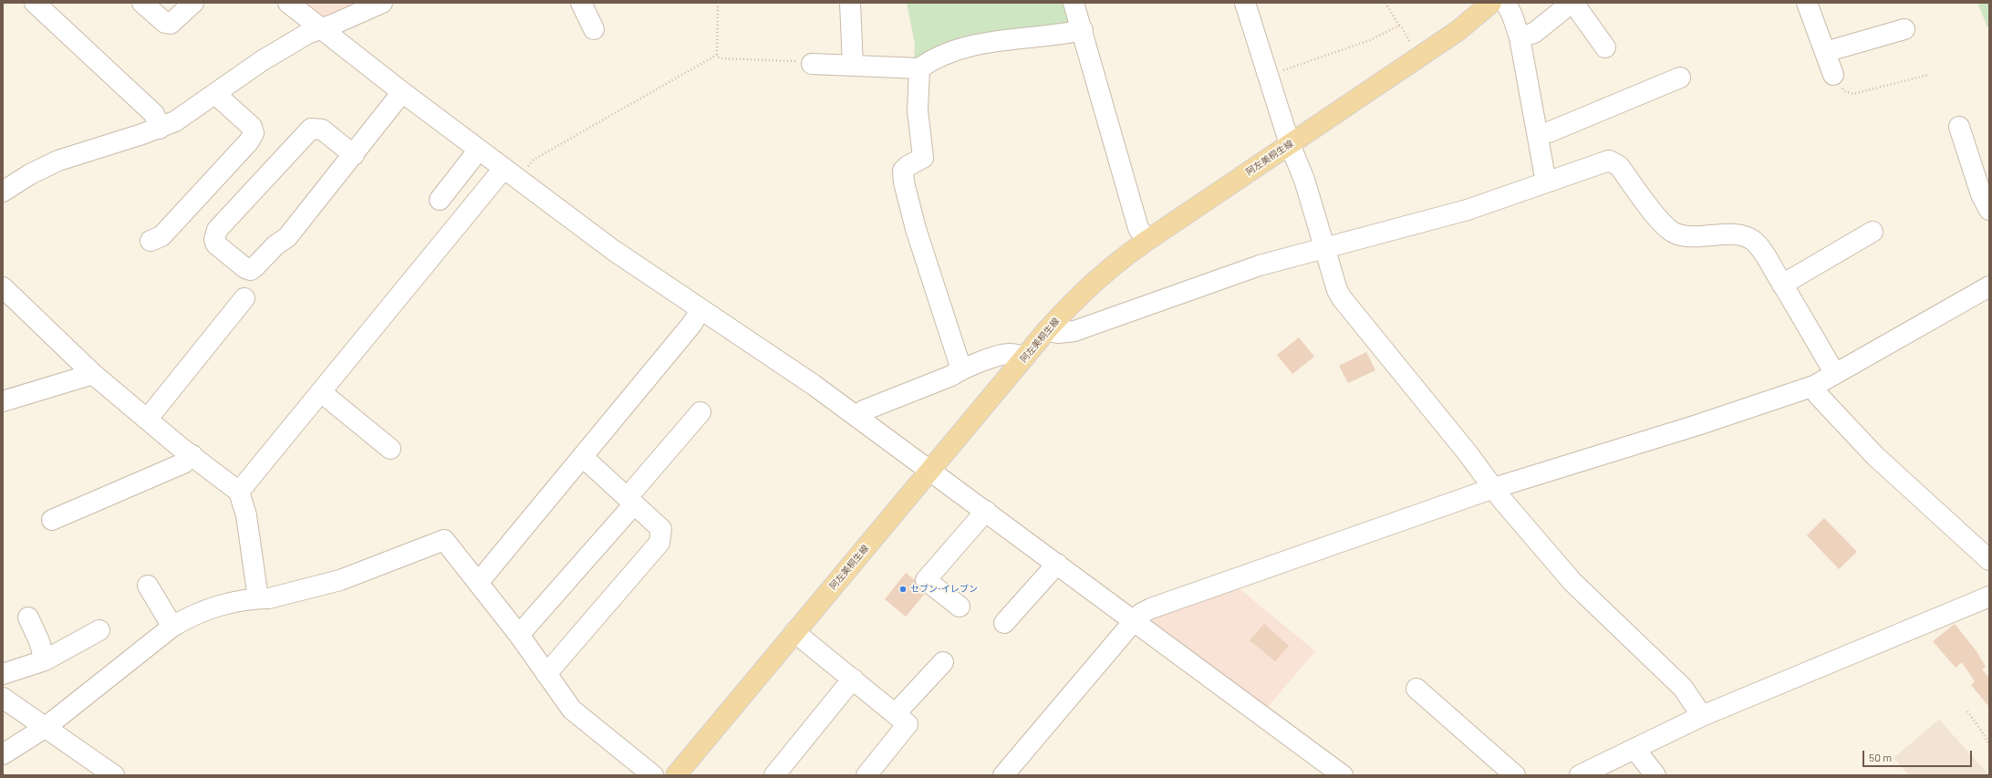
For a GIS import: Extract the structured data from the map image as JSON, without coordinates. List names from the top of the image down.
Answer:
{
  "streets": {
    "main road": ["阿左美桐生線"]
  },
  "places": ["セブン-イレブン"],
  "scale_bar": "50 m"
}
